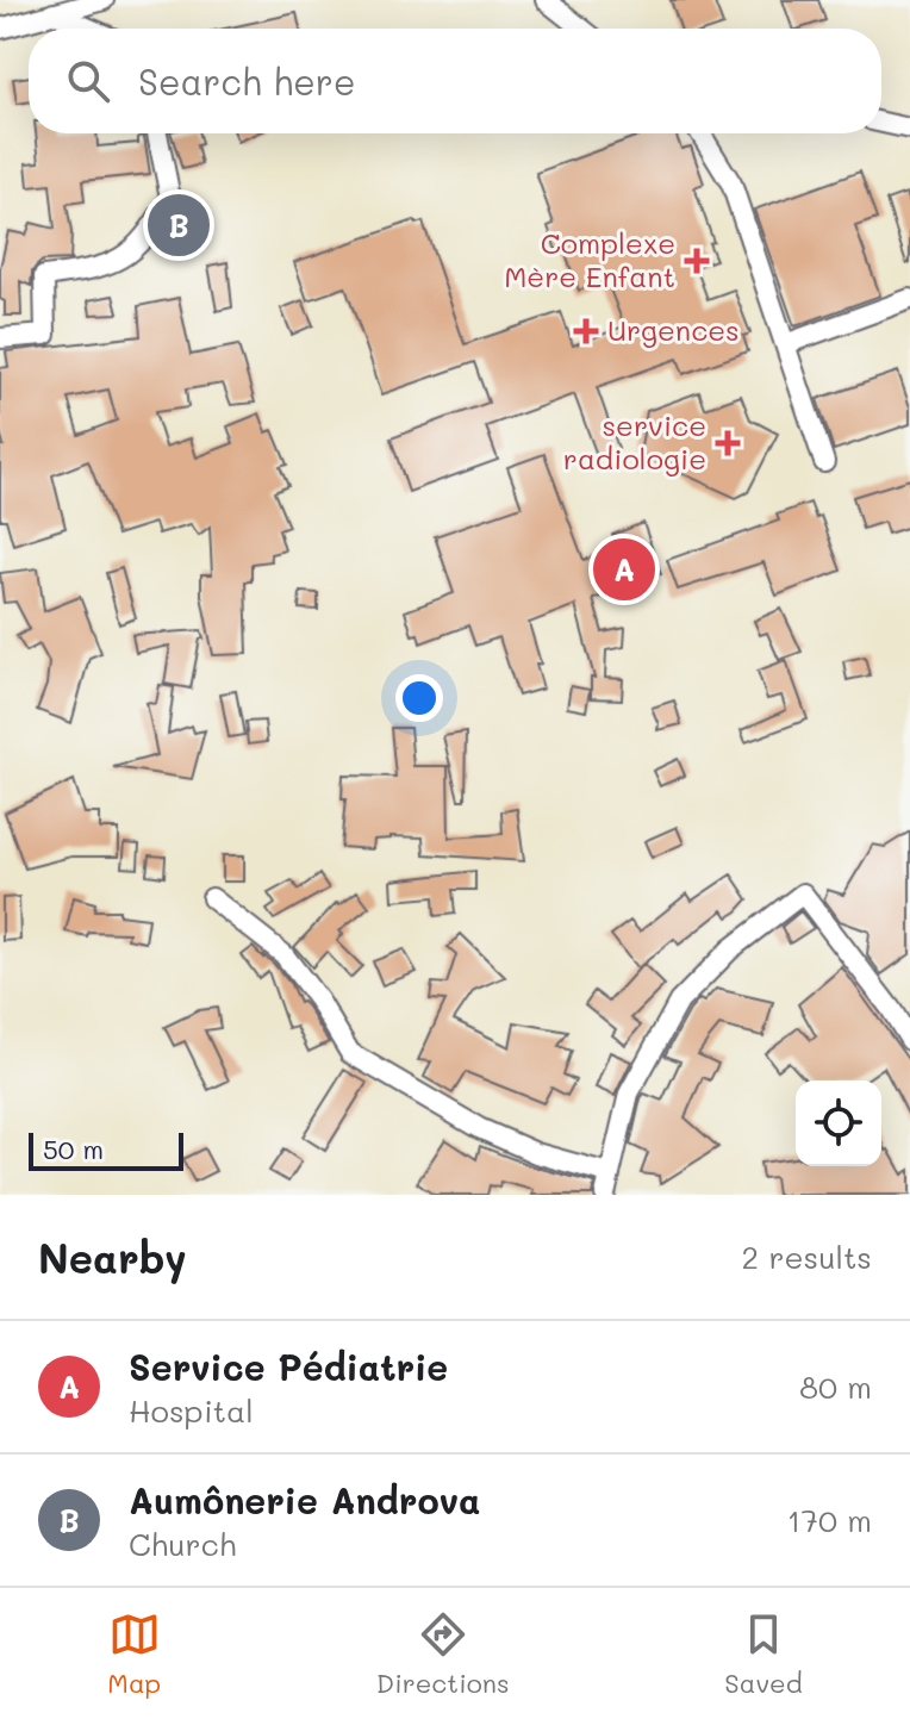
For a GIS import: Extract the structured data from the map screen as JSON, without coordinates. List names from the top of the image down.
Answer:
{
  "places": {
    "health": ["Complexe Mère Enfant", "Urgences", "service radiologie"]
  },
  "scale_bar": "50 m",
  "page": {
    "search": "Search here",
    "pins": ["B", "A"],
    "scale": "50 m",
    "heading": ["Nearby", "2 results"],
    "list": [
      {
        "mark": "A",
        "name": "Service Pédiatrie",
        "note": "Hospital",
        "value": "80 m"
      },
      {
        "mark": "B",
        "name": "Aumônerie Androva",
        "note": "Church",
        "value": "170 m"
      }
    ],
    "nav": ["Map", "Directions", "Saved"]
  }
}
